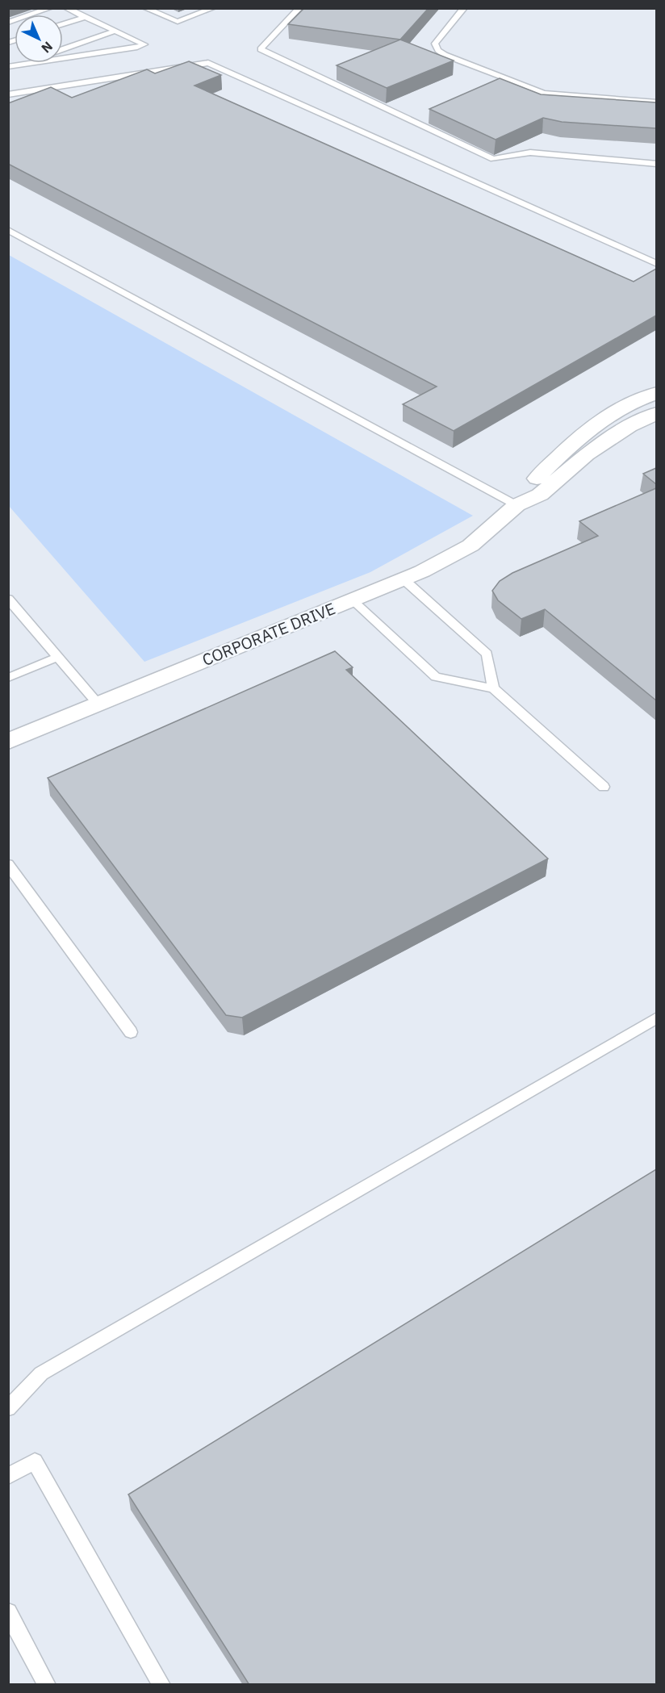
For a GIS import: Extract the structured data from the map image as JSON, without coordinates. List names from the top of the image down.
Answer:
{
  "streets": {
    "street": ["CORPORATE DRIVE"]
  },
  "north": "bottom right"
}
